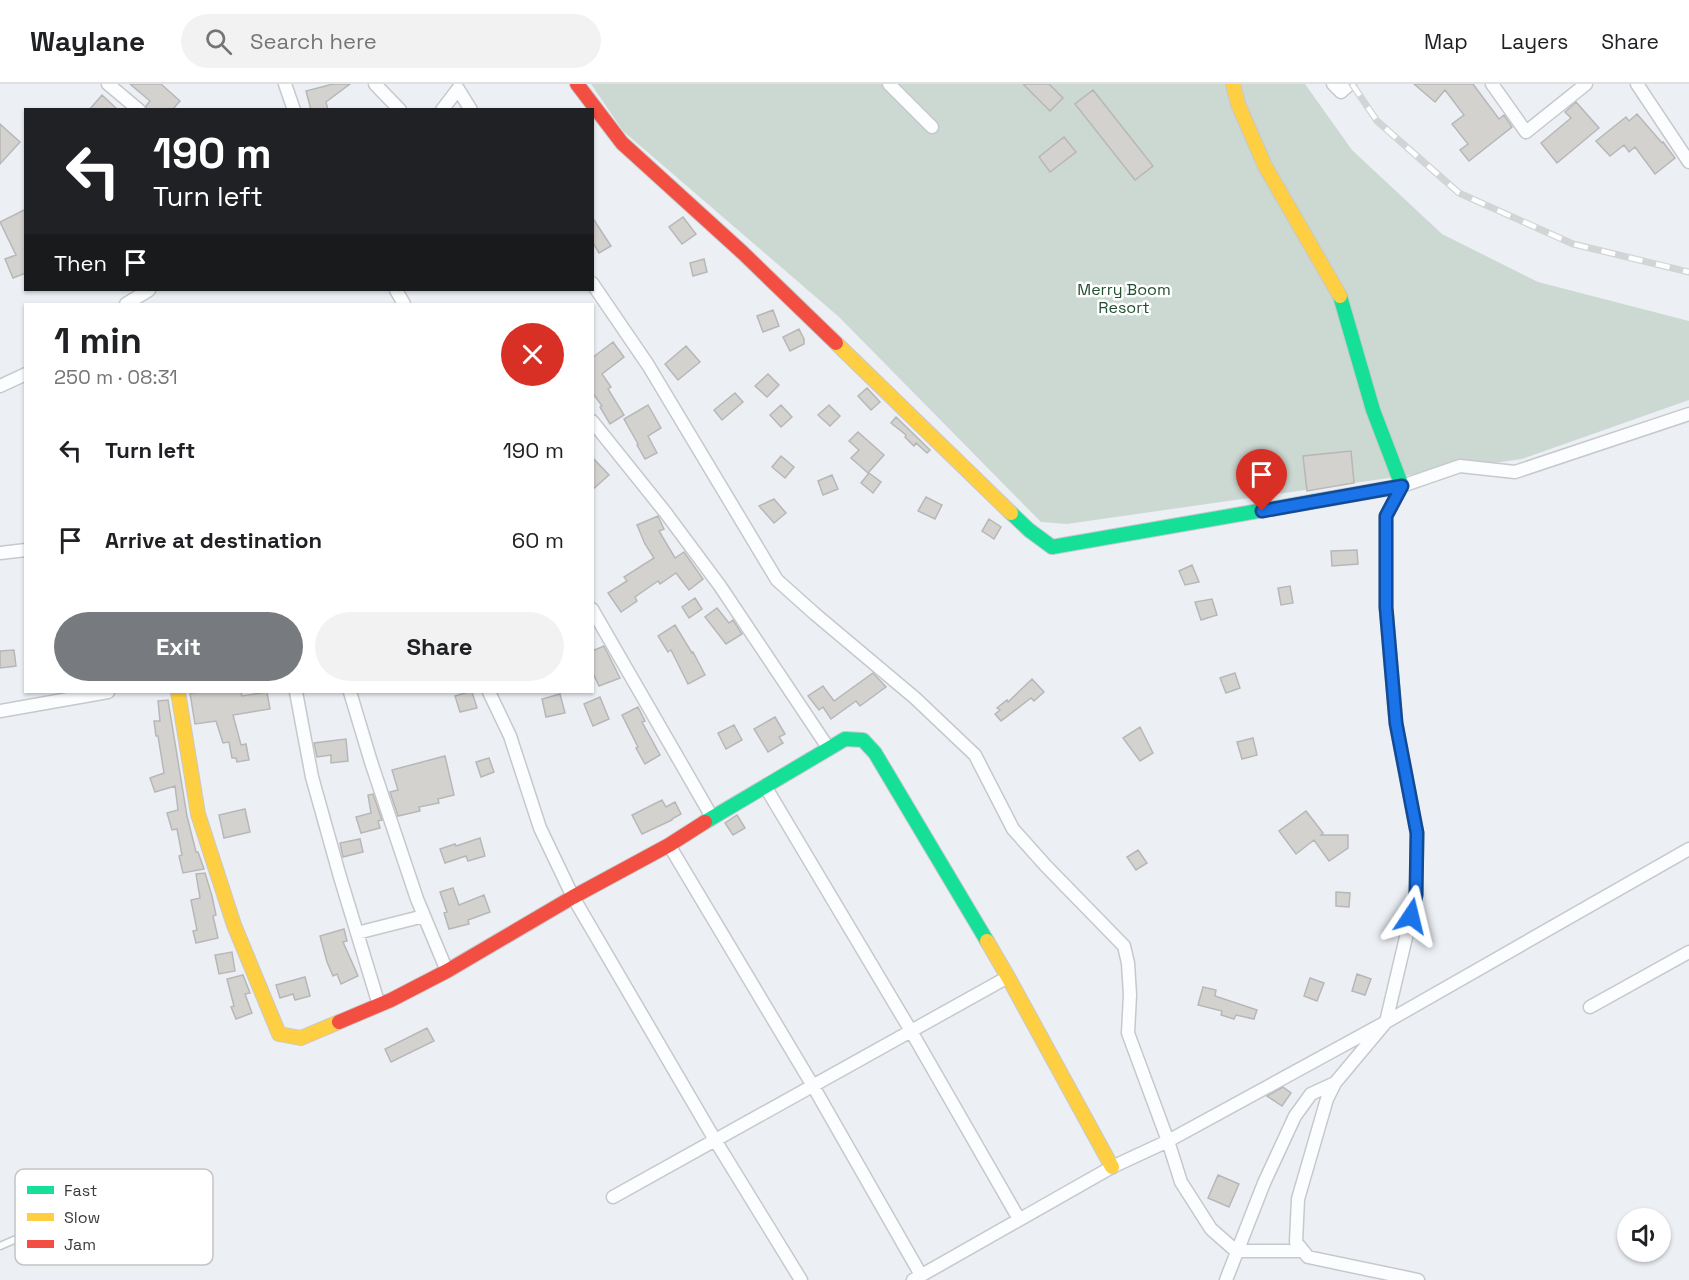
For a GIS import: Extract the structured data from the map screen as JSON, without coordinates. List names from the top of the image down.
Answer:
{
  "parks": ["Merry Boom Resort"],
  "legend": ["Fast", "Slow", "Jam"],
  "page": {
    "header": "Waylane",
    "search": "Search here",
    "nav": ["Map", "Layers", "Share"],
    "turn": ["190 m", "Turn left"],
    "then": "Then",
    "heading": ["1 min", "250 m · 08:31"],
    "list": [
      {
        "name": "Turn left",
        "value": "190 m"
      },
      {
        "name": "Arrive at destination",
        "value": "60 m"
      }
    ],
    "buttons": ["Exit", "Share"]
  }
}
